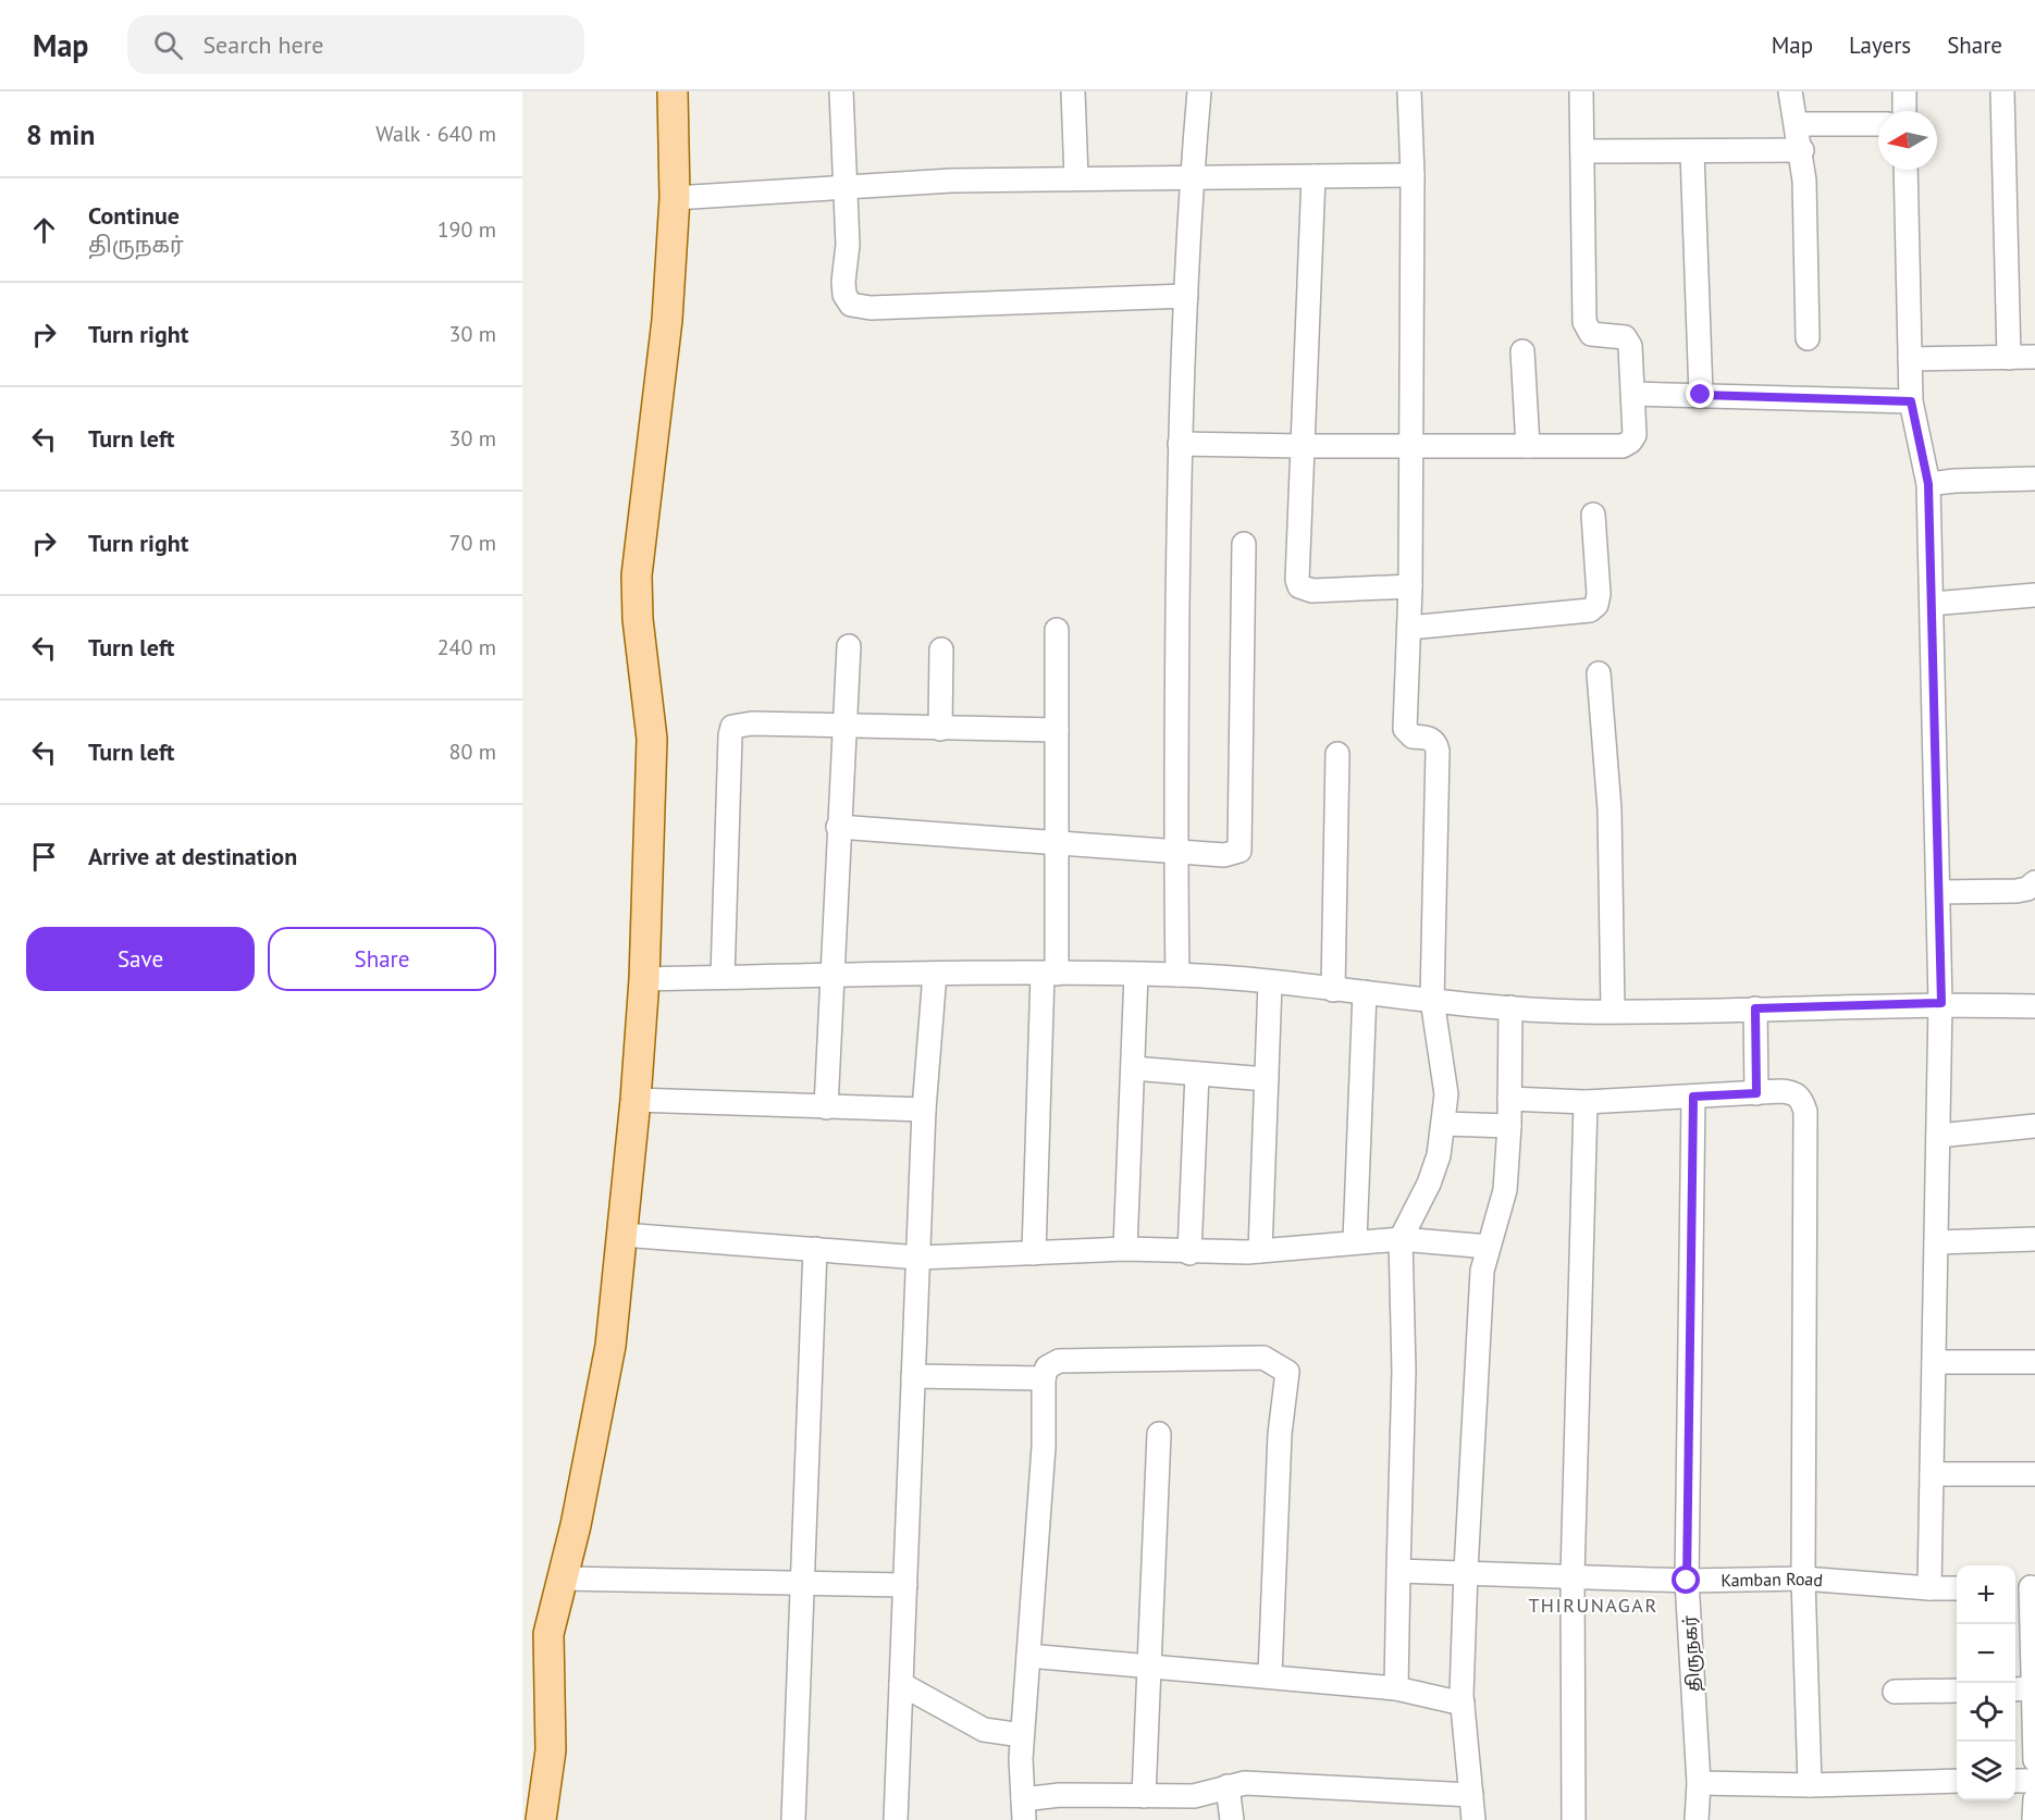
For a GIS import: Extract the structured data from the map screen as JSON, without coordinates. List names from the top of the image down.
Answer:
{
  "streets": {
    "street": ["Kamban Road", "திருநகர்"]
  },
  "crossings": [
    ["Kamban Road", "திருநகர்"]
  ],
  "districts": ["THIRUNAGAR"],
  "north": "left",
  "page": {
    "header": "Map",
    "search": "Search here",
    "nav": ["Map", "Layers", "Share"],
    "heading": ["8 min", "Walk · 640 m"],
    "list": [
      ["Continue", "திருநகர்", "190 m"],
      ["Turn right", "30 m"],
      ["Turn left", "30 m"],
      ["Turn right", "70 m"],
      ["Turn left", "240 m"],
      ["Turn left", "80 m"],
      "Arrive at destination"
    ],
    "buttons": ["Save", "Share"],
    "map_buttons": ["+", "−"]
  }
}
